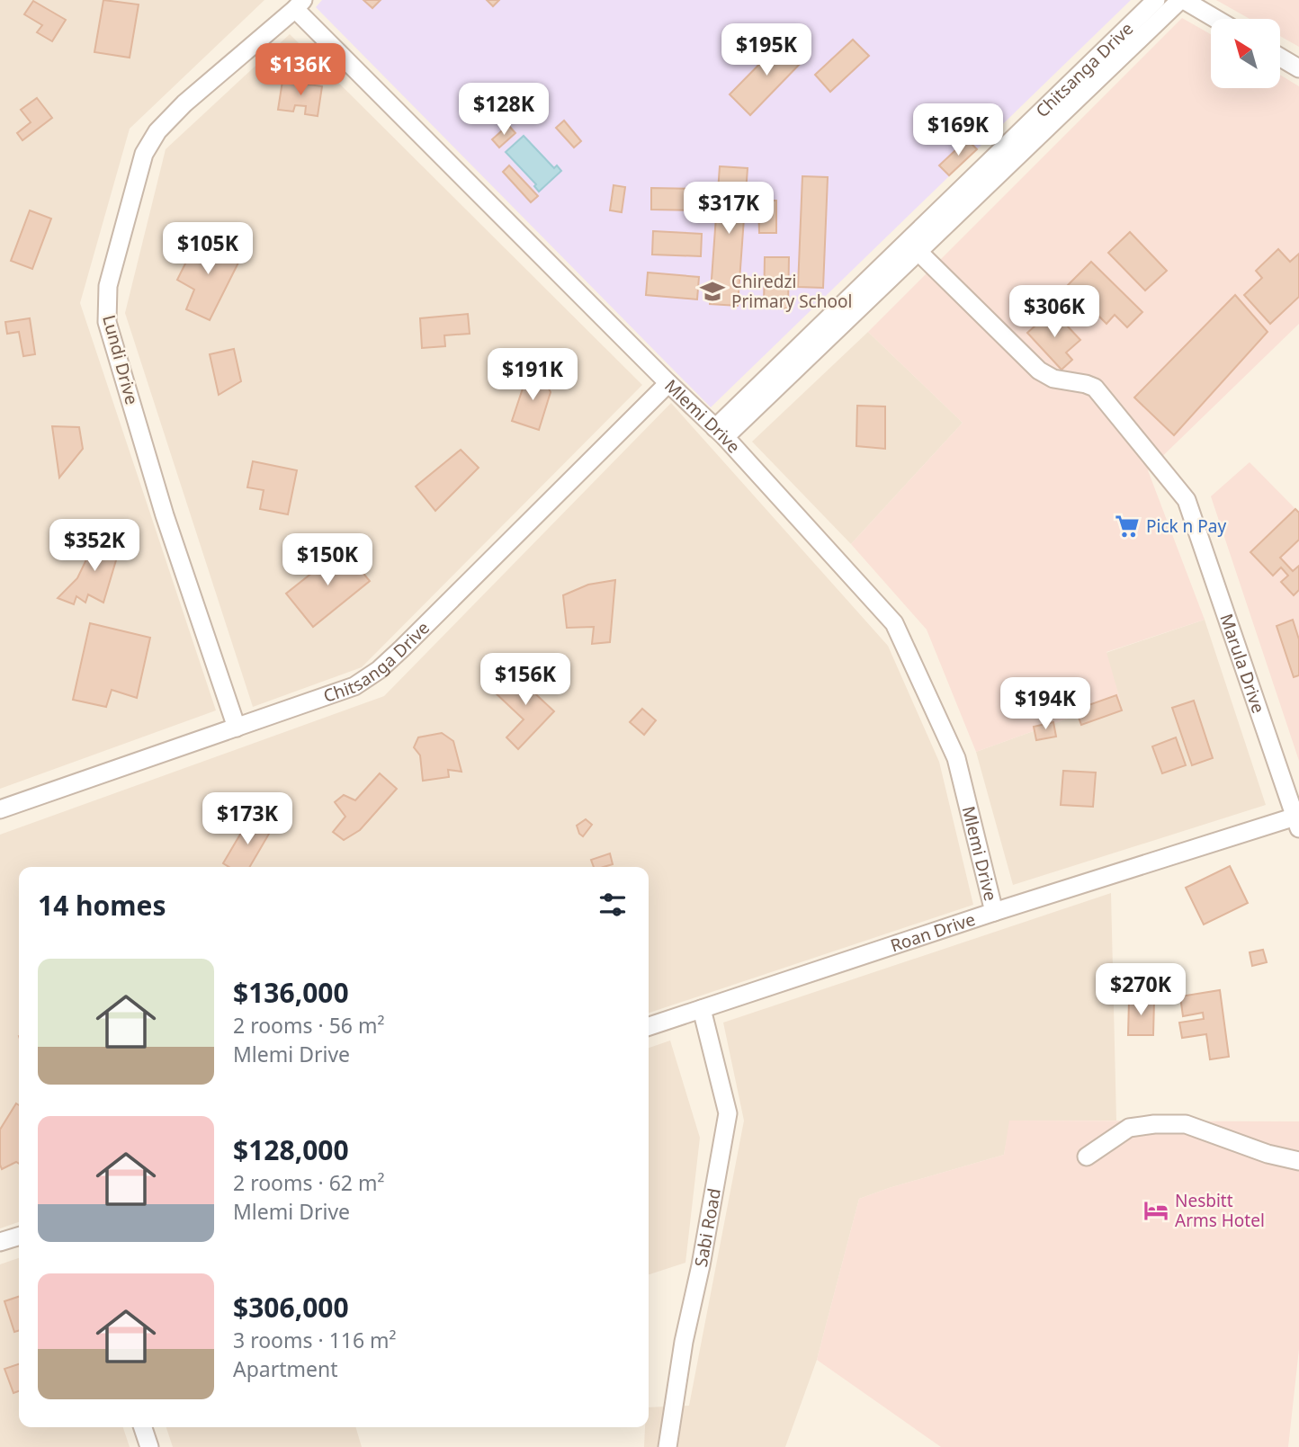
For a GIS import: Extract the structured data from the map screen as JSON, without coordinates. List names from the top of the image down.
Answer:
{
  "streets": {
    "street": [
      "Chitsanga Drive",
      "Lundi Drive",
      "Mlemi Drive",
      "Marula Drive",
      "Roan Drive",
      "Sabi Road"
    ]
  },
  "crossings": [
    ["Chitsanga Drive", "Lundi Drive"],
    ["Chitsanga Drive", "Mlemi Drive"],
    ["Lundi Drive", "Mlemi Drive"],
    ["Mlemi Drive", "Roan Drive"],
    ["Marula Drive", "Roan Drive"],
    ["Roan Drive", "Sabi Road"]
  ],
  "places": {
    "school or university": ["Chiredzi Primary School"],
    "supermarket": ["Pick n Pay"],
    "hotel": ["Nesbitt Arms Hotel"]
  },
  "north": "top left",
  "page": {
    "price": [
      "$195K",
      "$136K",
      "$128K",
      "$169K",
      "$317K",
      "$105K",
      "$306K",
      "$191K",
      "$352K",
      "$150K",
      "$156K",
      "$194K",
      "$173K",
      "$270K"
    ],
    "heading": "14 homes",
    "list": [
      {
        "name": "$136,000",
        "note": "2 rooms · 56 m² · Mlemi Drive"
      },
      {
        "name": "$128,000",
        "note": "2 rooms · 62 m² · Mlemi Drive"
      },
      {
        "name": "$306,000",
        "note": "3 rooms · 116 m² · Apartment"
      }
    ]
  }
}
